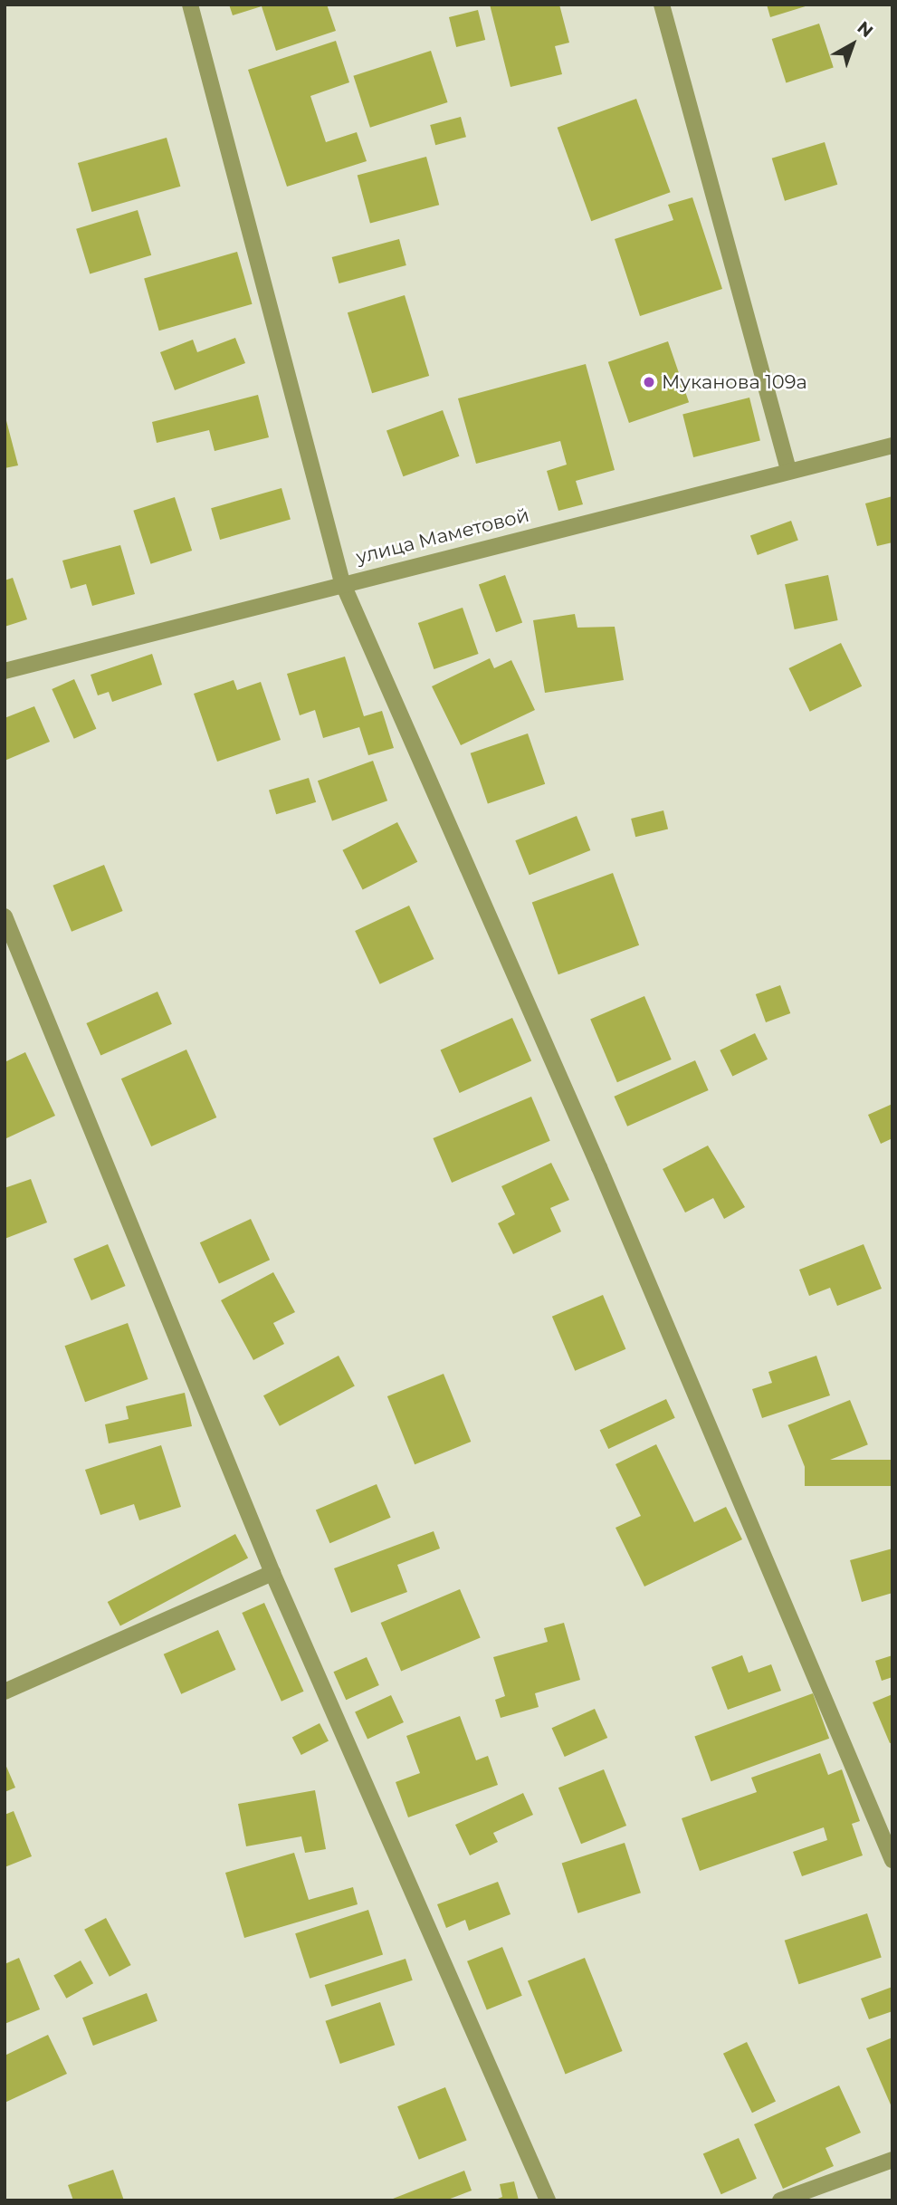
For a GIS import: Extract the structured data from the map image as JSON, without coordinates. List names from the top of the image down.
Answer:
{
  "streets": {
    "street": ["улица Маметовой"]
  },
  "places": ["Муканова 109а"],
  "north": "top right"
}
